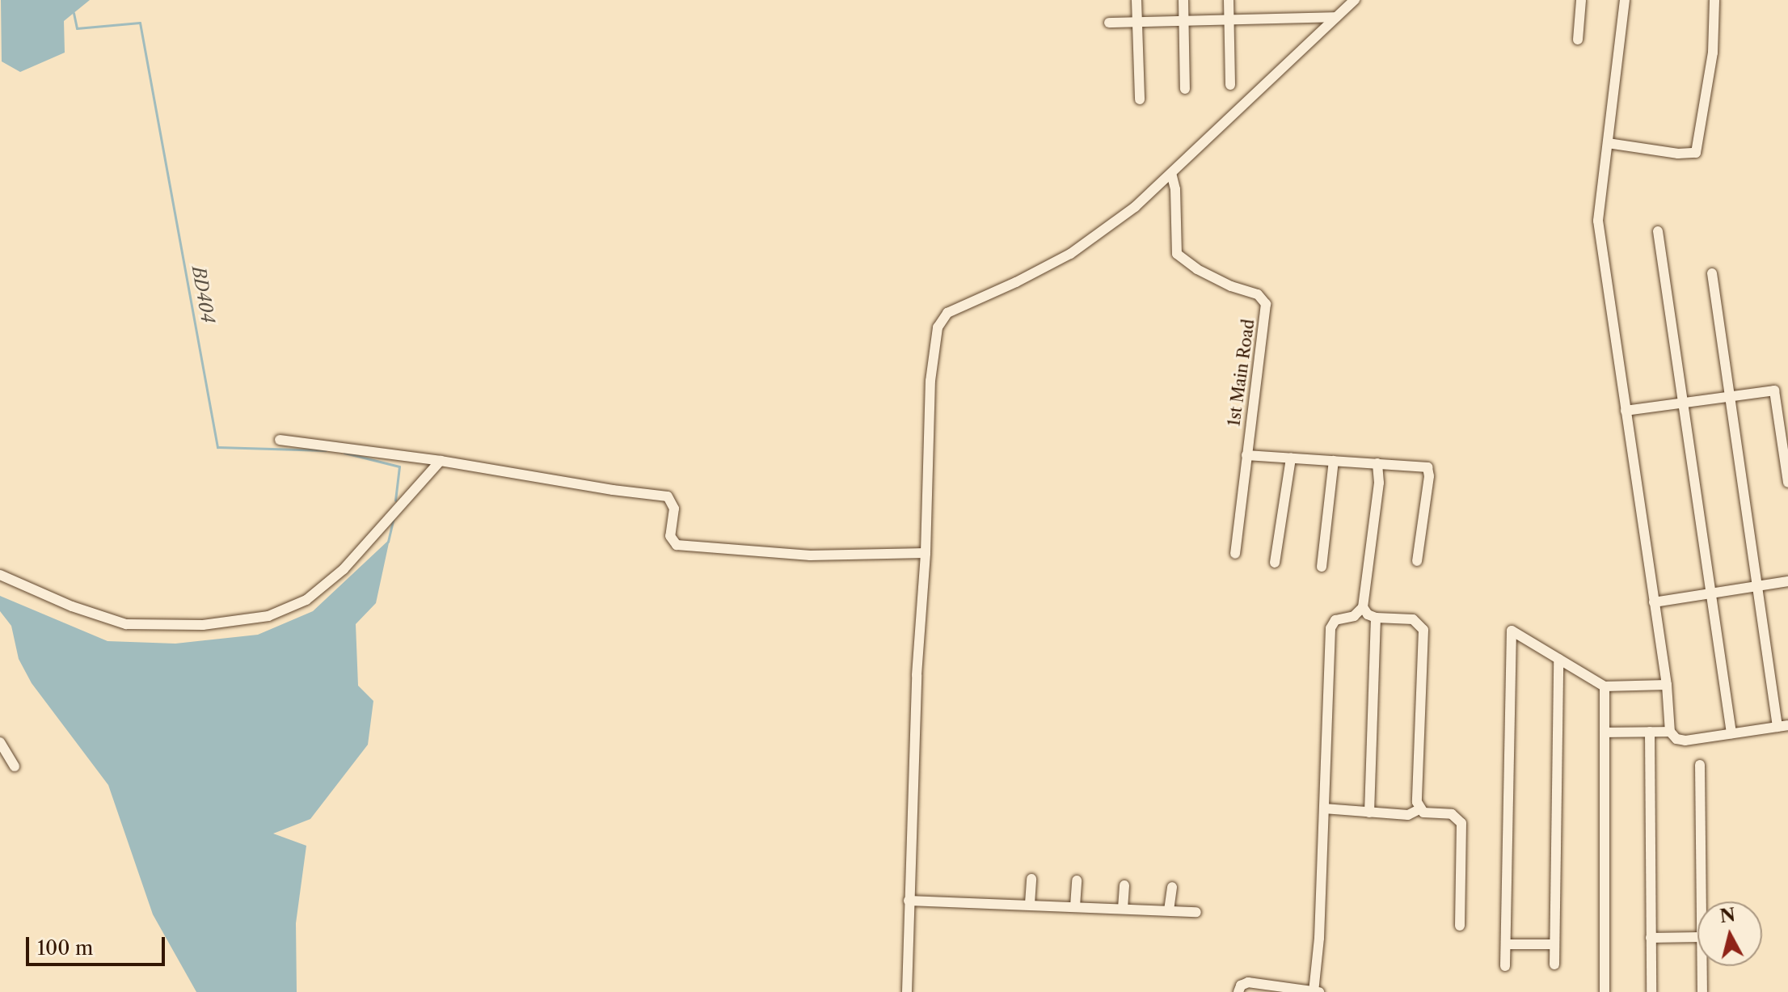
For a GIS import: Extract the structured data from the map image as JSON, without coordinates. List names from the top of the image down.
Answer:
{
  "streets": {
    "street": ["1st Main Road"]
  },
  "water": ["BD404"],
  "scale_bar": "100 m",
  "north": "top"
}
